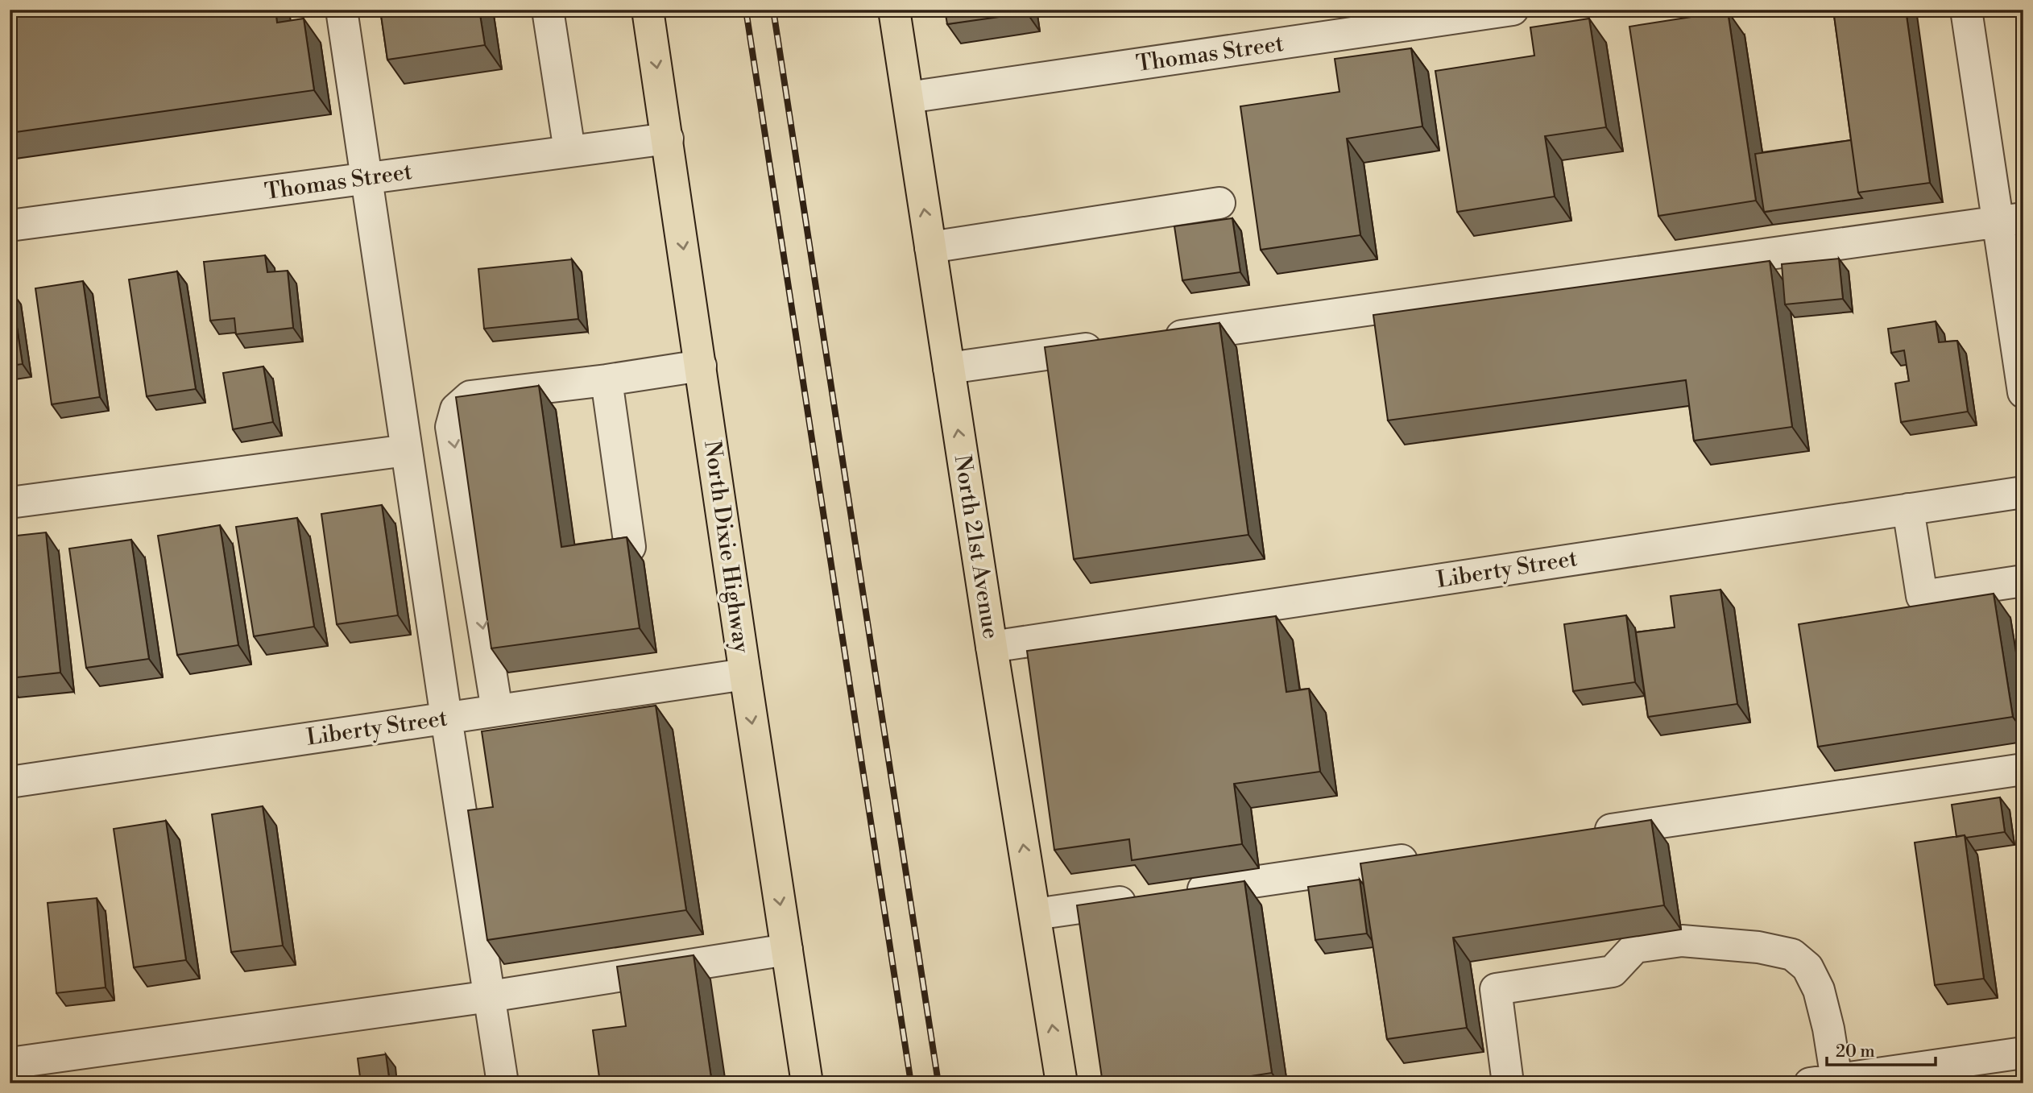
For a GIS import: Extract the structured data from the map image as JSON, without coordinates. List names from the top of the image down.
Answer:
{
  "streets": {
    "main road": ["North Dixie Highway", "North 21st Avenue"],
    "street": ["Thomas Street", "Liberty Street"]
  },
  "crossings": [
    ["Thomas Street", "North Dixie Highway"],
    ["Thomas Street", "North 21st Avenue"],
    ["North Dixie Highway", "Liberty Street"],
    ["North 21st Avenue", "Liberty Street"]
  ],
  "one_way": ["North Dixie Highway", "North 21st Avenue"],
  "scale_bar": "20 m"
}
